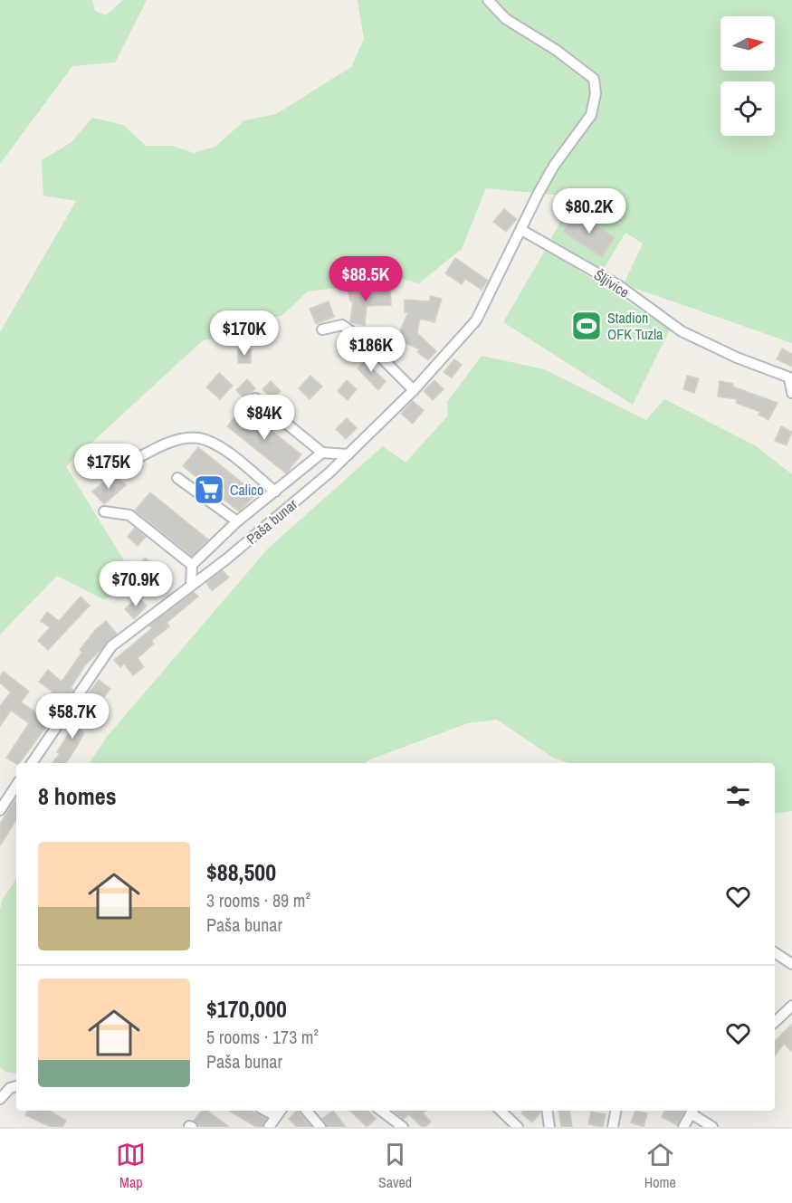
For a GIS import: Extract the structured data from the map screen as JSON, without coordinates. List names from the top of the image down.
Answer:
{
  "streets": {
    "street": ["Šljivice", "Paša bunar"]
  },
  "crossings": [
    ["Šljivice", "Paša bunar"]
  ],
  "places": {
    "sports": ["Stadion OFK Tuzla"],
    "supermarket": ["Calico"]
  },
  "north": "right",
  "page": {
    "price": [
      "$80.2K",
      "$88.5K",
      "$170K",
      "$186K",
      "$84K",
      "$175K",
      "$70.9K",
      "$58.7K"
    ],
    "heading": "8 homes",
    "list": [
      {
        "name": "$88,500",
        "note": "3 rooms · 89 m² · Paša bunar"
      },
      {
        "name": "$170,000",
        "note": "5 rooms · 173 m² · Paša bunar"
      }
    ],
    "tabs": ["Map", "Saved", "Home"]
  }
}
